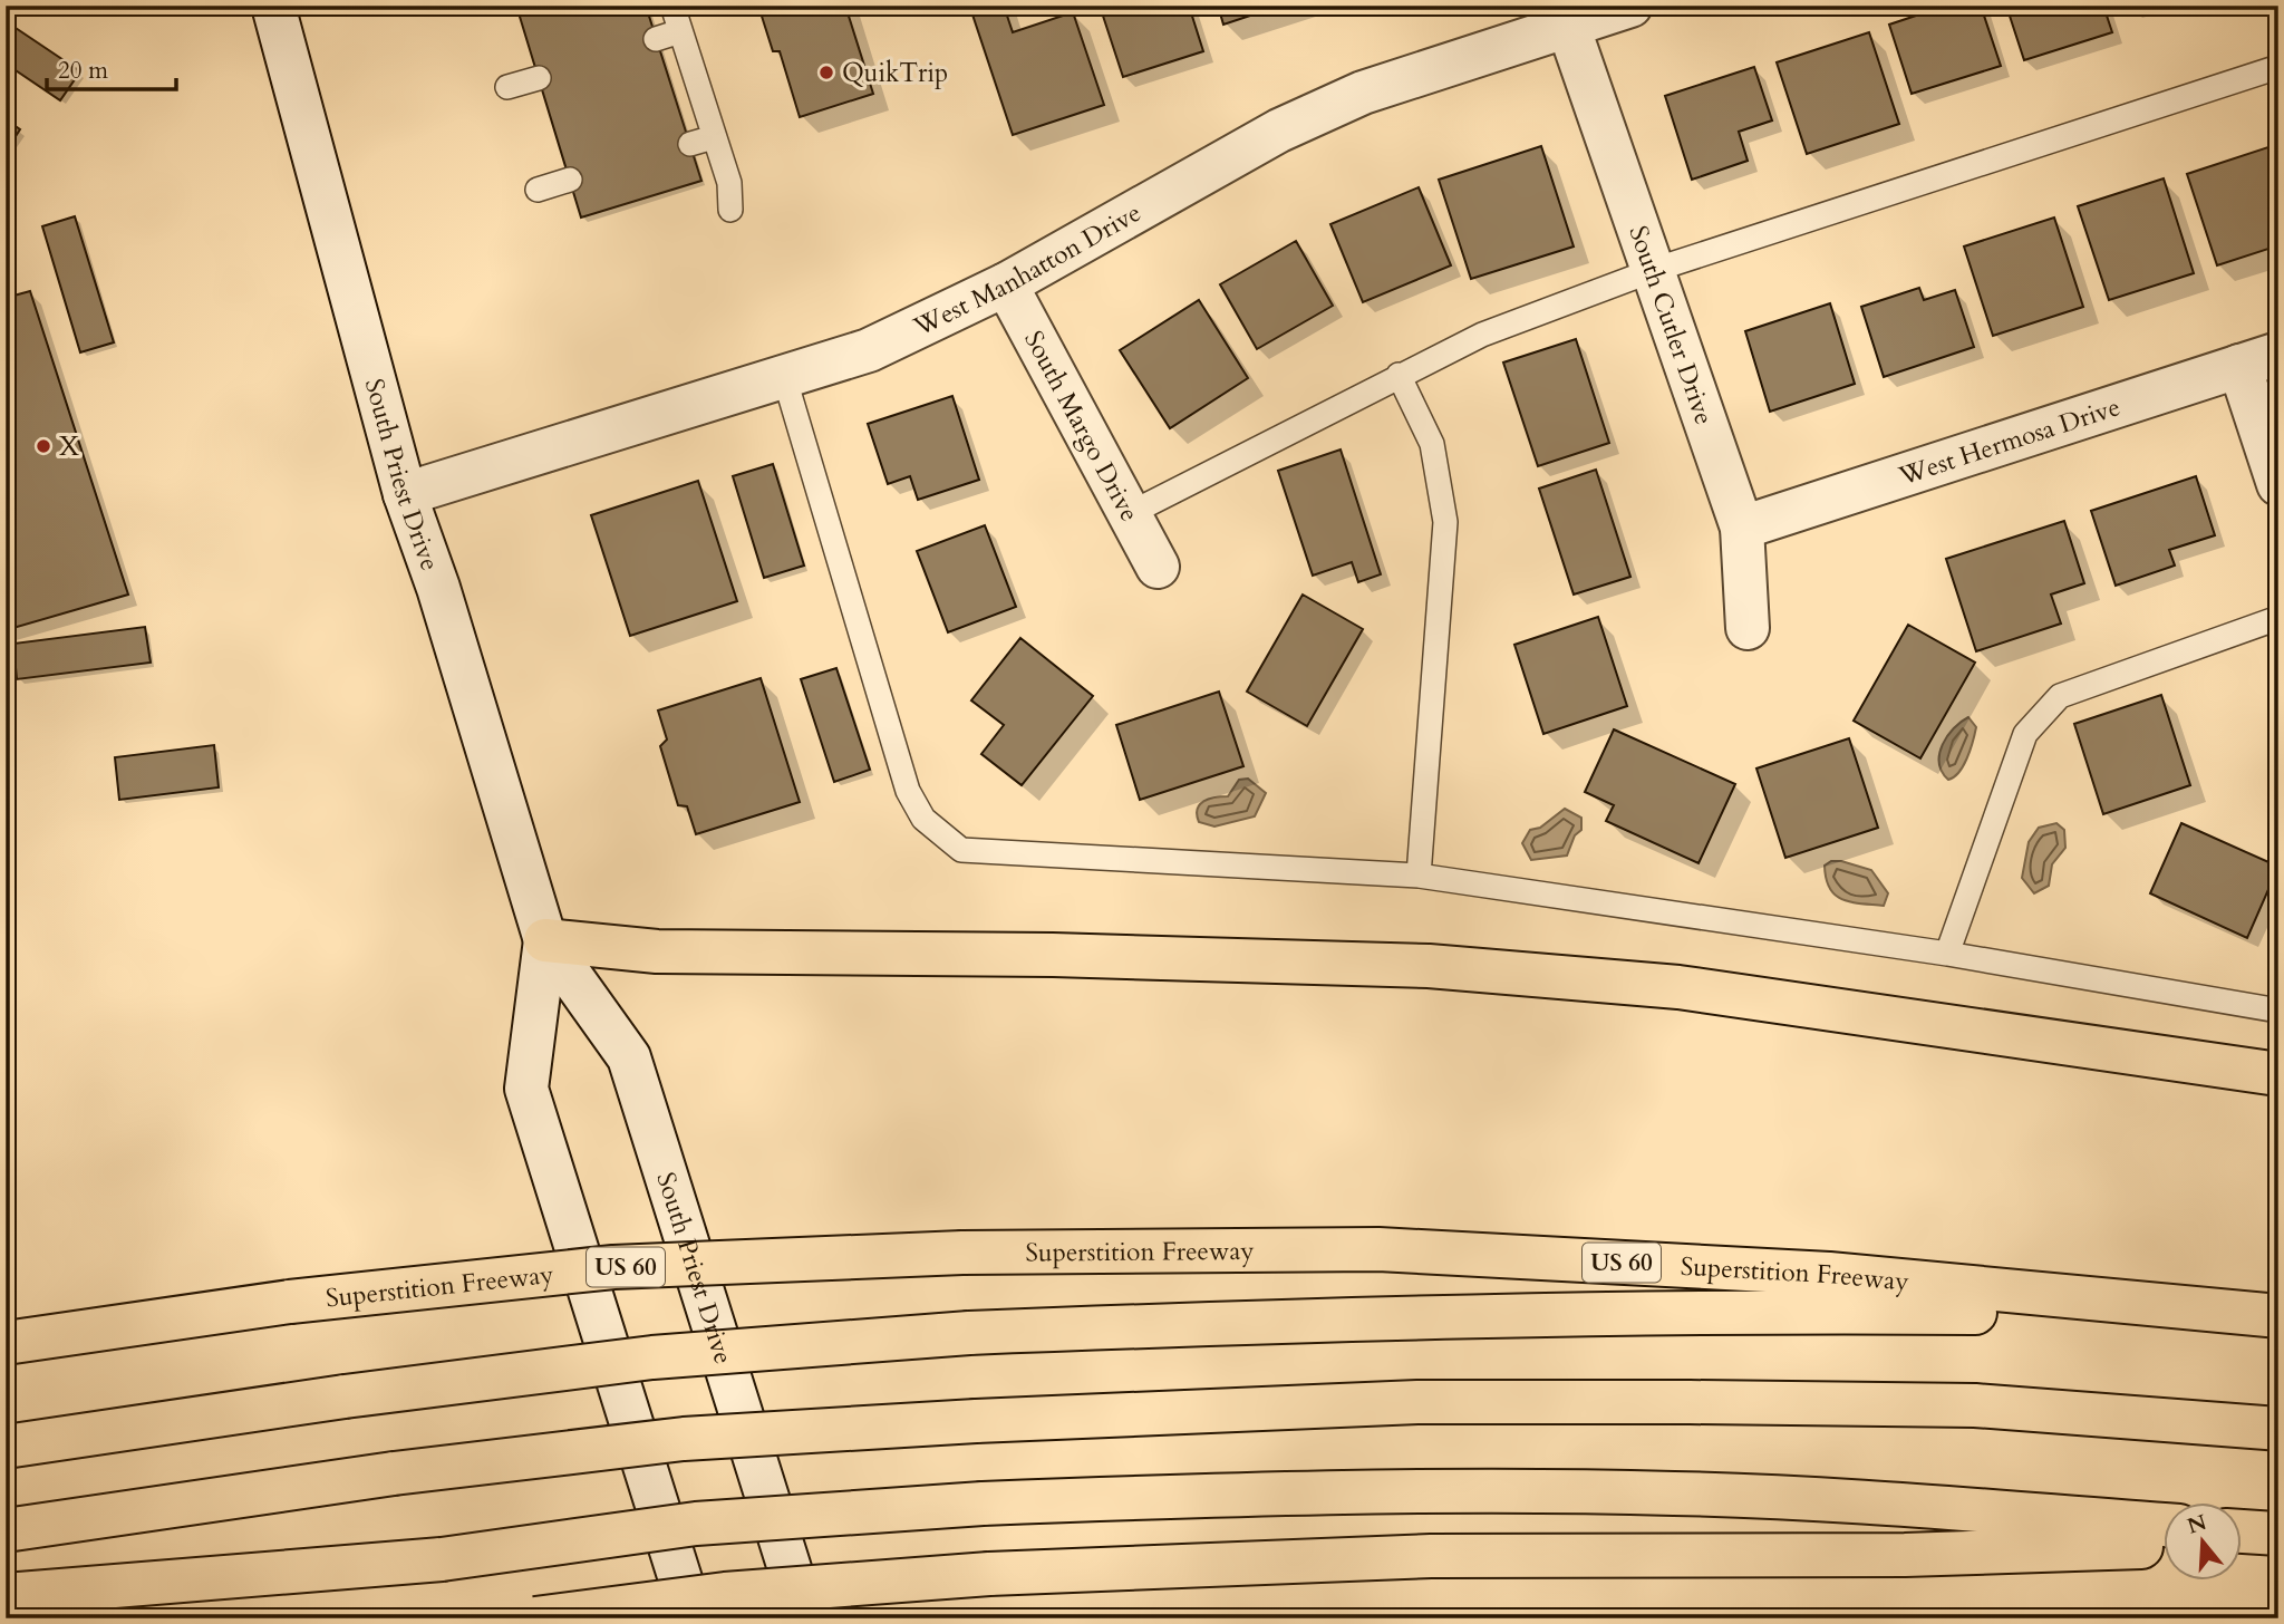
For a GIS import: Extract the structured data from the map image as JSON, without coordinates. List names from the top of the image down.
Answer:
{
  "streets": {
    "highway": ["Superstition Freeway", "US 60"],
    "street": [
      "West Manhatton Drive",
      "South Cutler Drive",
      "South Margo Drive",
      "West Hermosa Drive",
      "South Priest Drive"
    ]
  },
  "crossings": [
    ["West Manhatton Drive", "South Cutler Drive"],
    ["West Manhatton Drive", "South Margo Drive"],
    ["West Manhatton Drive", "South Priest Drive"],
    ["South Cutler Drive", "West Hermosa Drive"]
  ],
  "places": ["QuikTrip", "X"],
  "scale_bar": "20 m",
  "north": "top"
}
